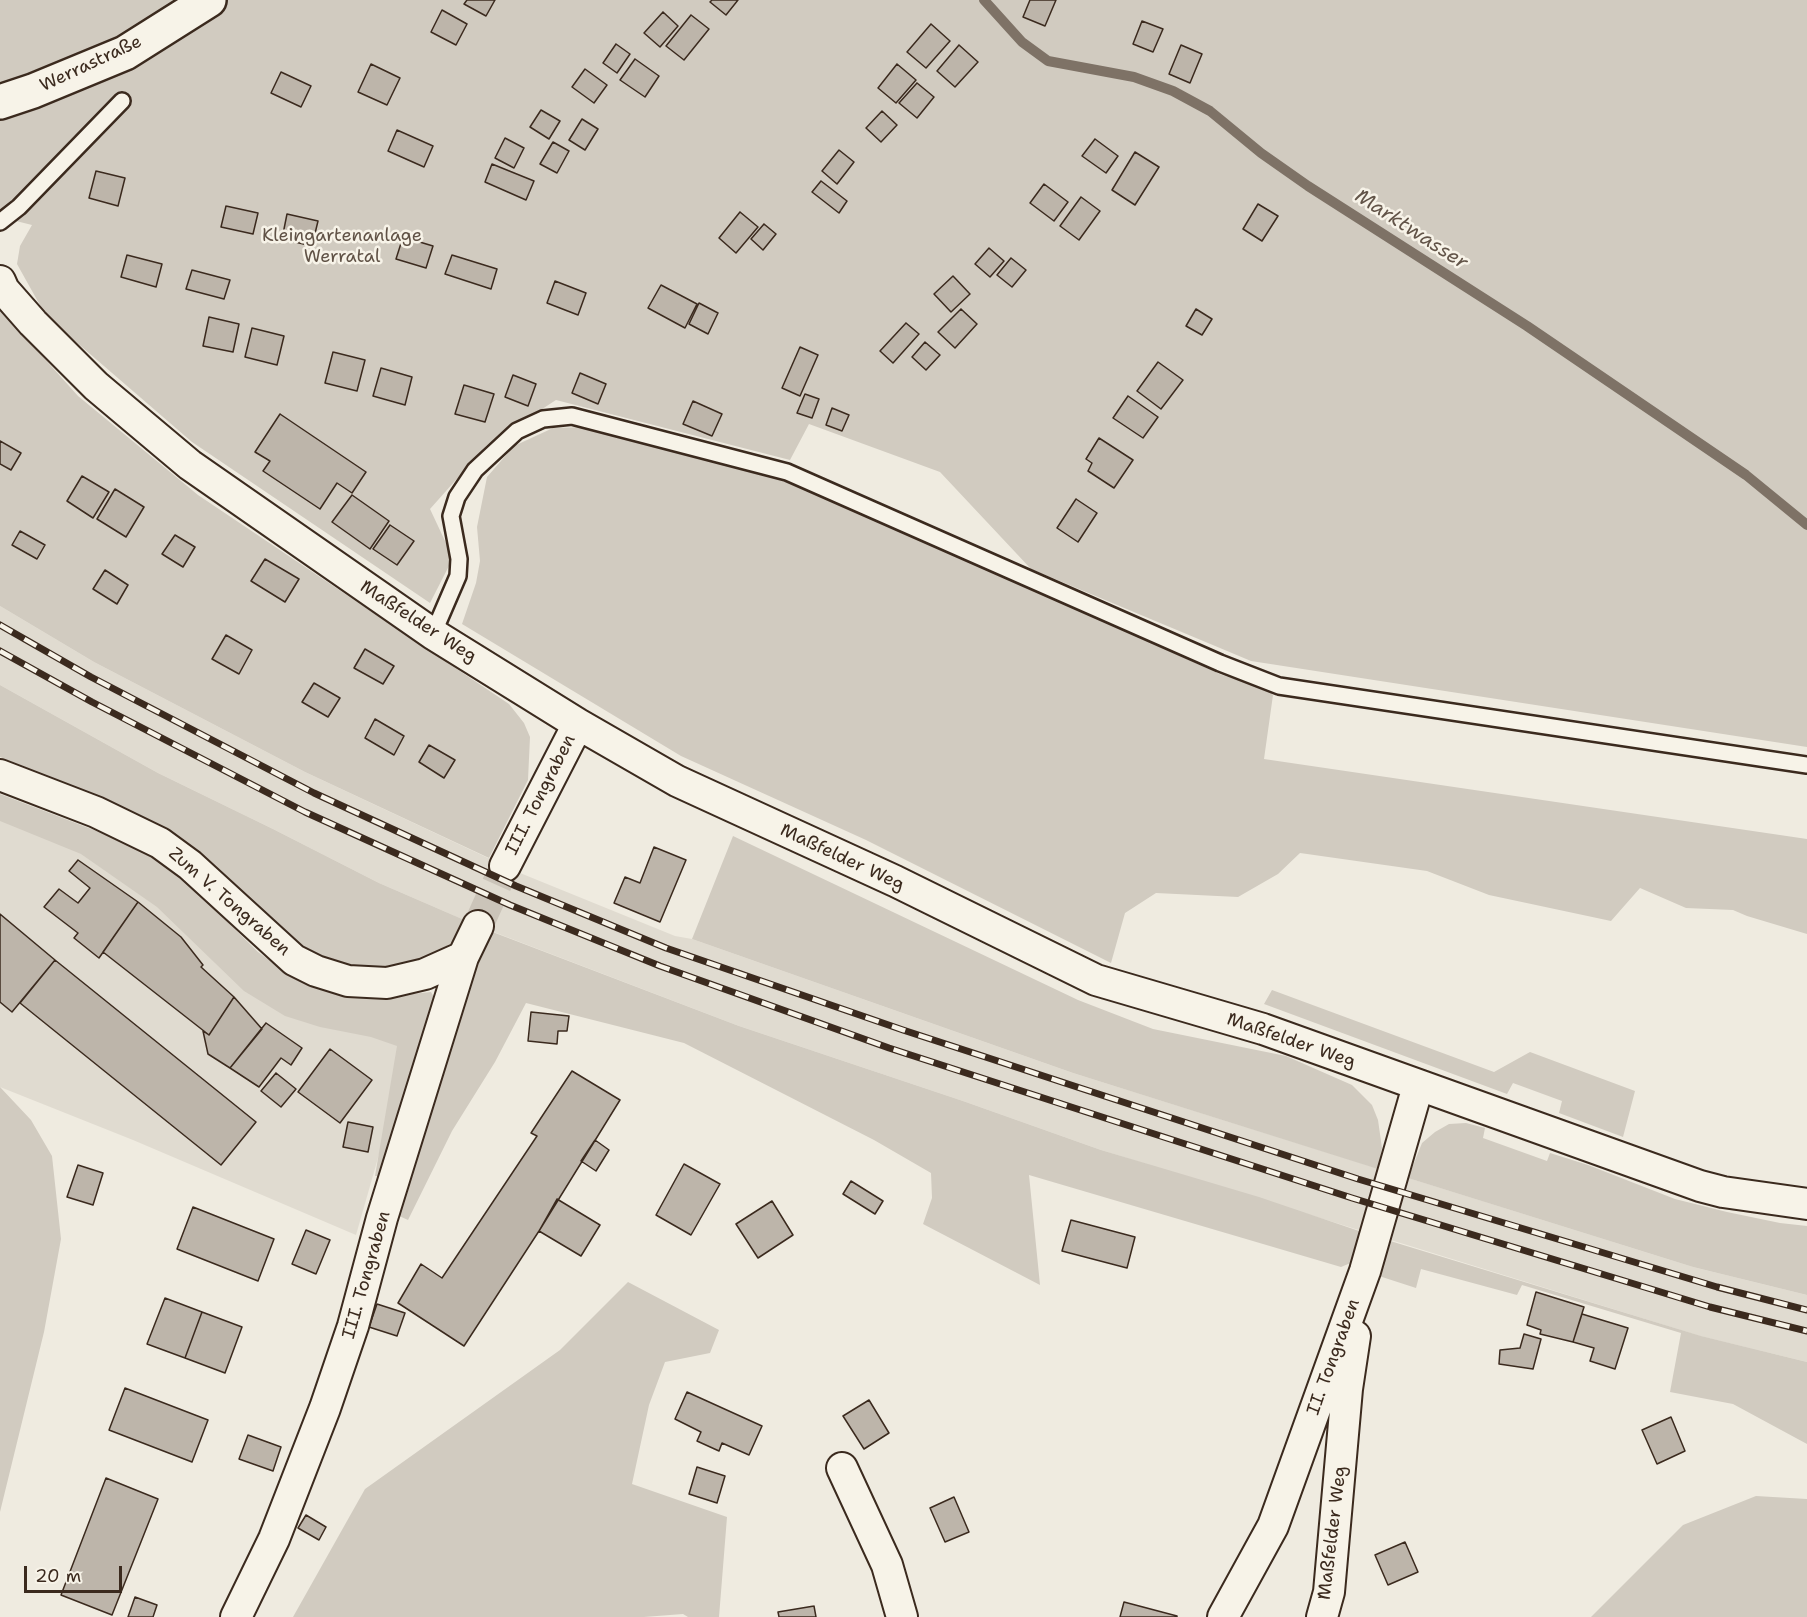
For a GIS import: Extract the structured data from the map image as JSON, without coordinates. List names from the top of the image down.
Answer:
{
  "streets": {
    "street": [
      "Werrastraße",
      "Maßfelder Weg",
      "III. Tongraben",
      "Zum V. Tongraben",
      "II. Tongraben"
    ]
  },
  "crossings": [
    ["Maßfelder Weg", "III. Tongraben"],
    ["Maßfelder Weg", "II. Tongraben"],
    ["III. Tongraben", "Zum V. Tongraben"]
  ],
  "water": ["Marktwasser"],
  "parks": ["Kleingartenanlage Werratal"],
  "scale_bar": "20 m"
}
